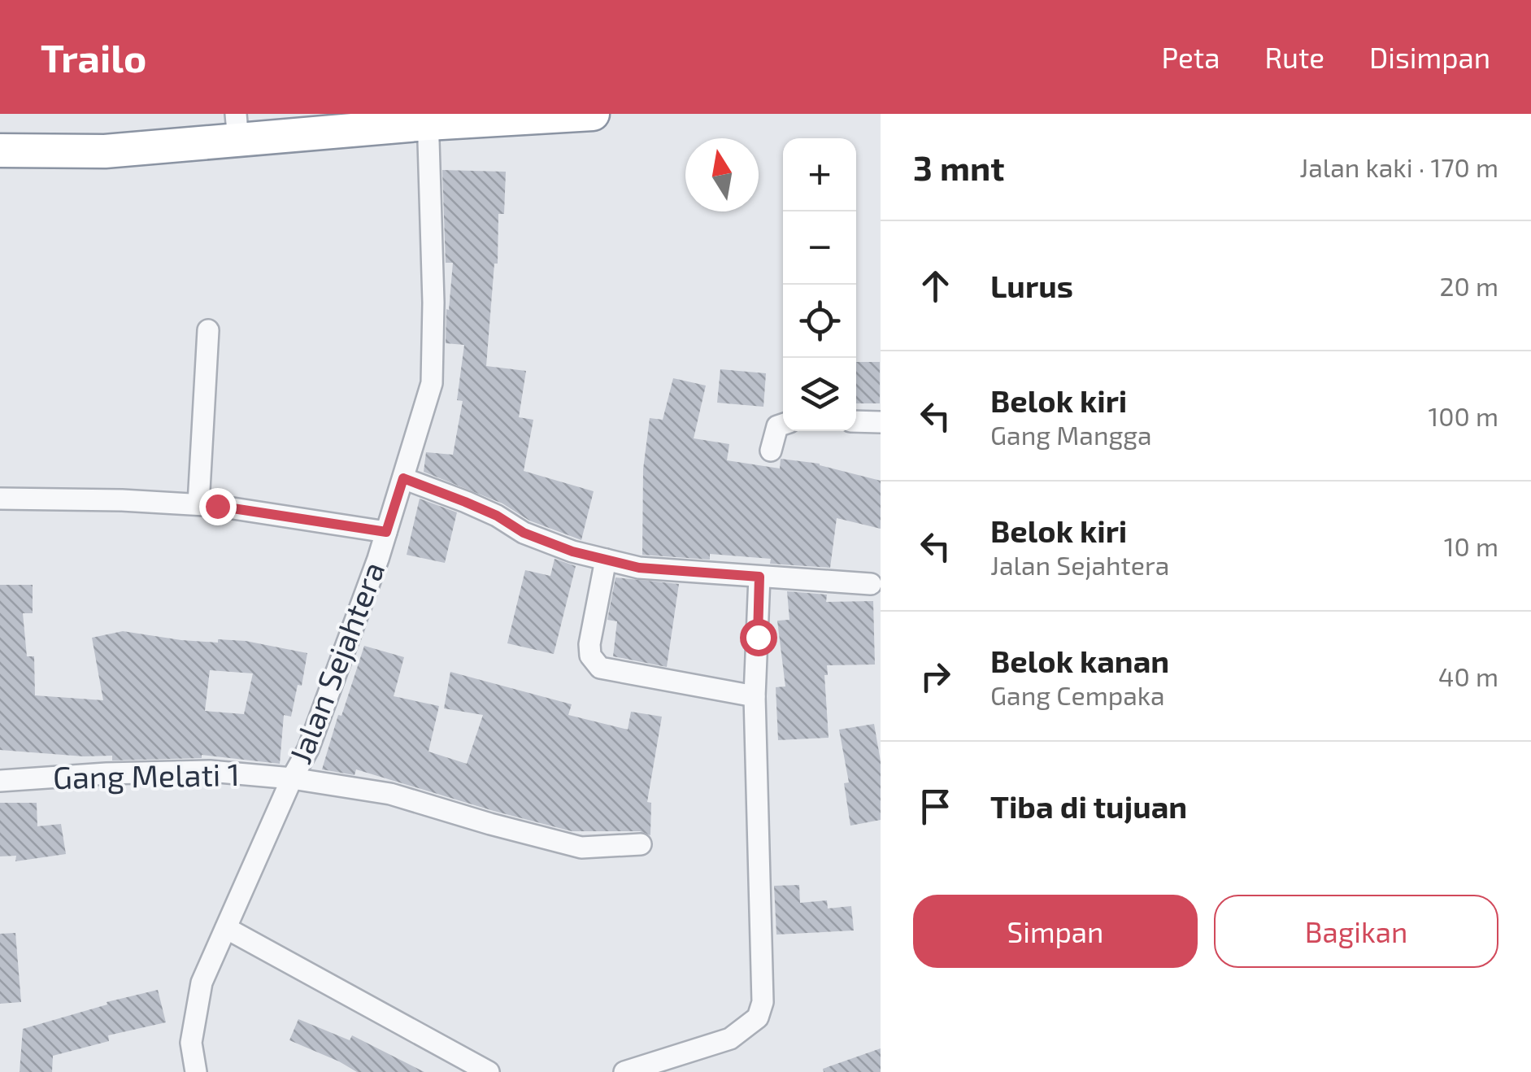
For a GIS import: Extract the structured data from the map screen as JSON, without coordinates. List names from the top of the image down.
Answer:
{
  "streets": {
    "street": ["Jalan Sejahtera", "Gang Melati 1"]
  },
  "crossings": [
    ["Jalan Sejahtera", "Gang Melati 1"]
  ],
  "north": "top",
  "page": {
    "header": "Trailo",
    "nav": ["Peta", "Rute", "Disimpan"],
    "heading": ["3 mnt", "Jalan kaki · 170 m"],
    "map_buttons": ["+", "−"],
    "list": [
      ["Lurus", "20 m"],
      ["Belok kiri", "Gang Mangga", "100 m"],
      ["Belok kiri", "Jalan Sejahtera", "10 m"],
      ["Belok kanan", "Gang Cempaka", "40 m"],
      "Tiba di tujuan"
    ],
    "buttons": ["Simpan", "Bagikan"]
  }
}
